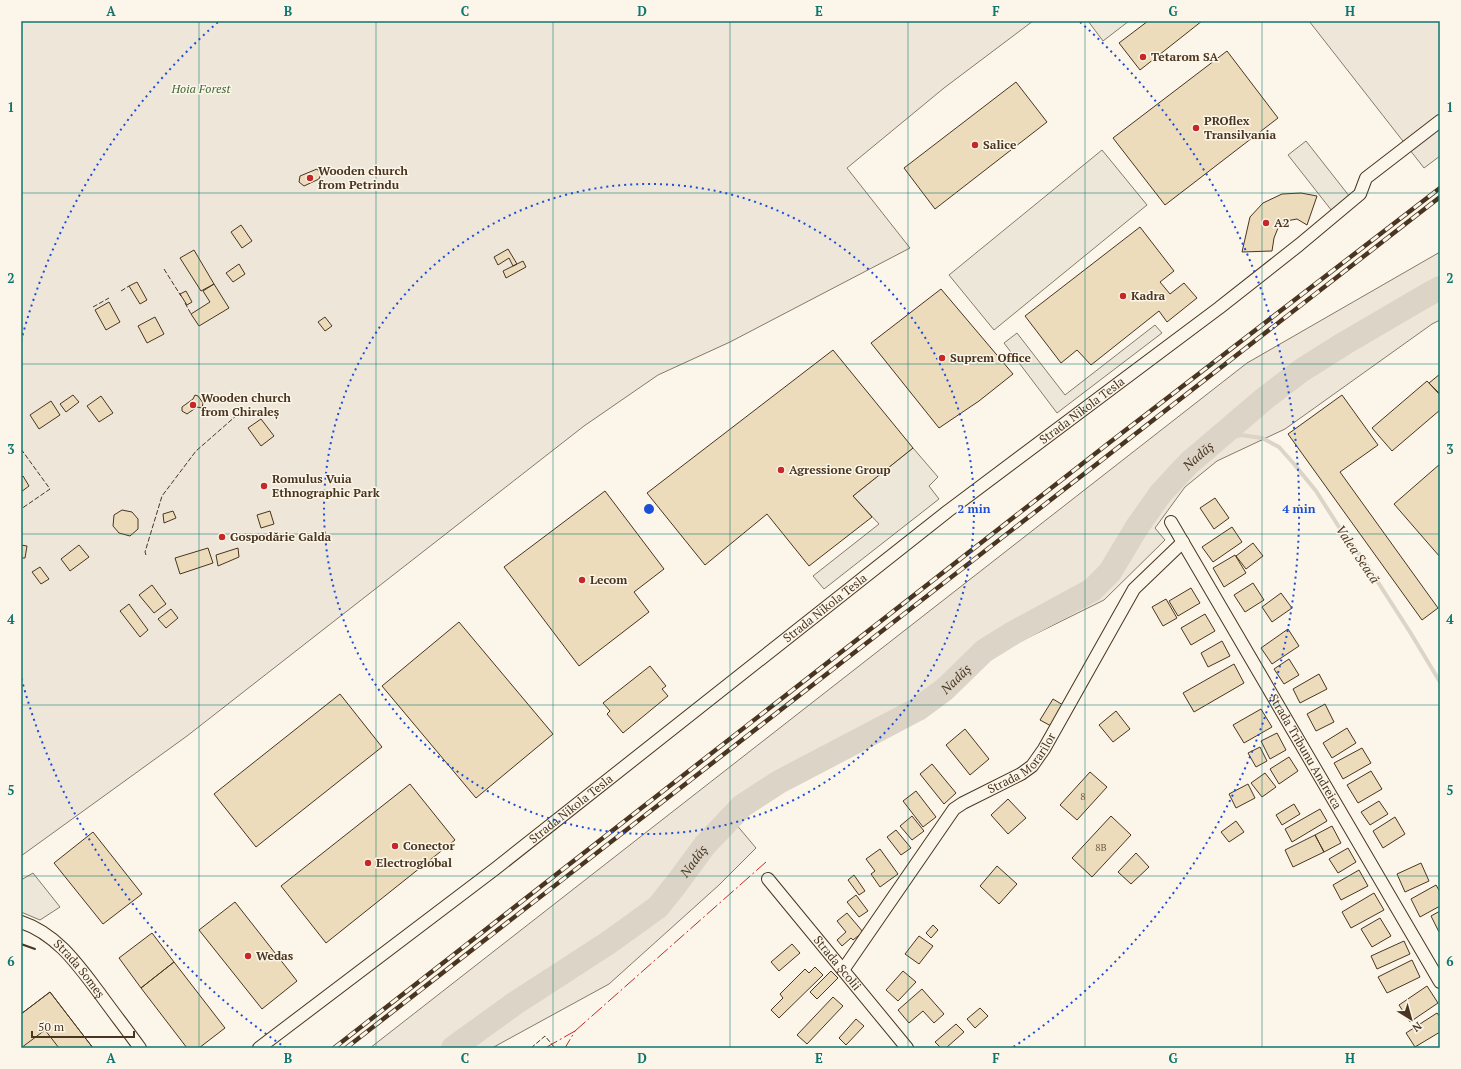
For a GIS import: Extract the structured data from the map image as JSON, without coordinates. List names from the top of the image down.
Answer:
{
  "streets": {
    "street": [
      "Strada Nikola Tesla",
      "Strada Tribunu Andreica",
      "Strada Morarilor",
      "Strada Școlii",
      "Strada Someș"
    ]
  },
  "crossings": [
    ["Strada Tribunu Andreica", "Strada Morarilor"],
    ["Strada Morarilor", "Strada Școlii"]
  ],
  "water": ["Nadăș", "Valea Seacă"],
  "parks": ["Hoia Forest"],
  "places": [
    "Tetarom SA",
    "PROflex Transilvania",
    "Salice",
    "Wooden church from Petrindu",
    "A2",
    "Kadra",
    "Suprem Office",
    "Wooden church from Chiraleș",
    "Agressione Group",
    "Romulus Vuia Ethnographic Park",
    "Gospodărie Galda",
    "Lecom",
    "Conector",
    "Electroglobal",
    "Wedas"
  ],
  "house_numbers": ["8", "8B"],
  "scale_bar": "50 m",
  "north": "bottom right",
  "grid": {
    "columns": [
      "A",
      "B",
      "C",
      "D",
      "E",
      "F",
      "G",
      "H"
    ],
    "rows": [
      "1",
      "2",
      "3",
      "4",
      "5",
      "6"
    ]
  },
  "rings": ["2 min", "4 min"]
}
